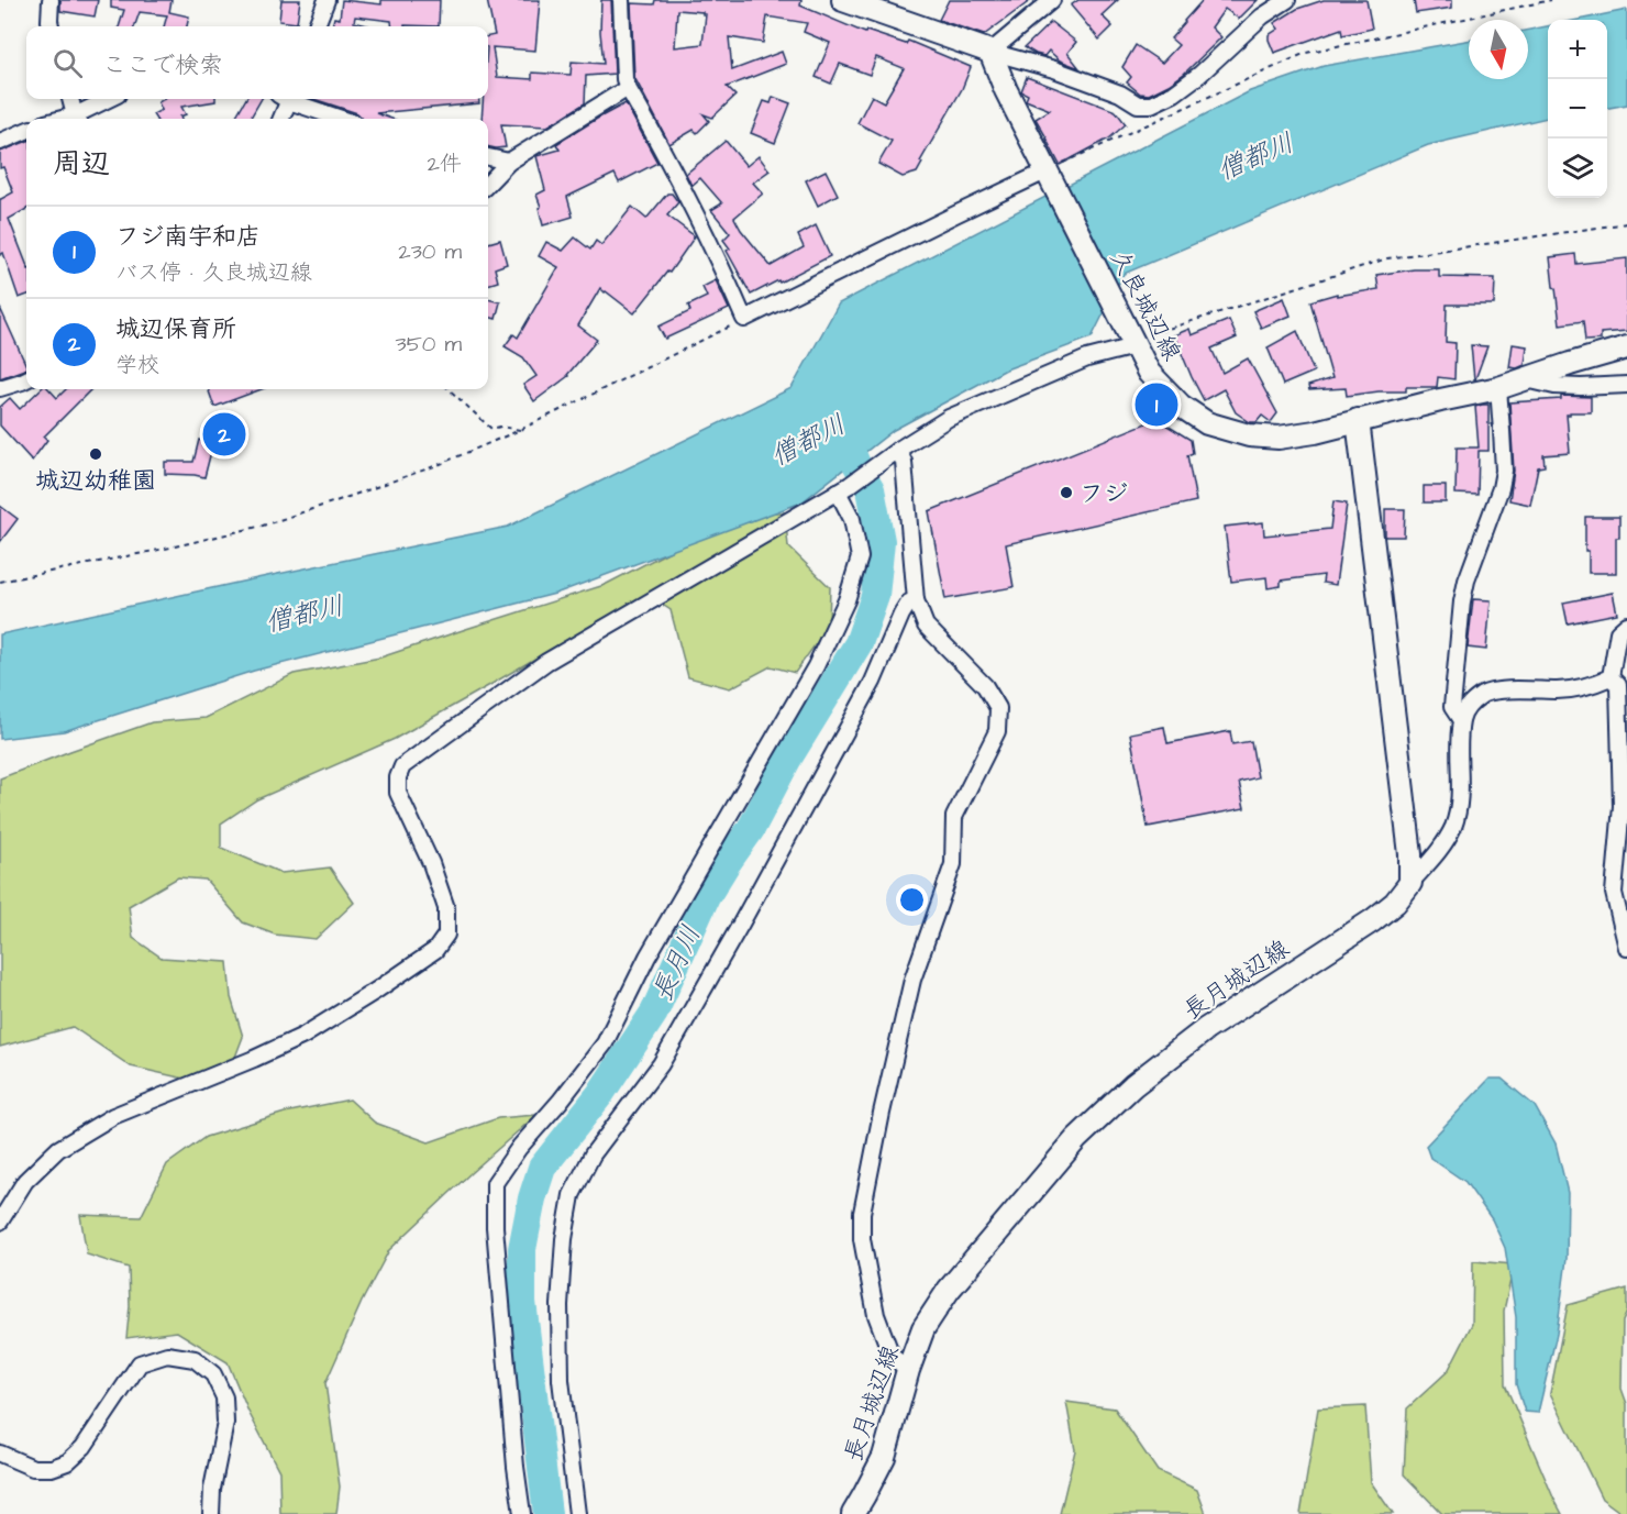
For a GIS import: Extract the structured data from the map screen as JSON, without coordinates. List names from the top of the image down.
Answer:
{
  "streets": {
    "main road": ["久良城辺線", "長月城辺線"]
  },
  "water": ["僧都川", "長月川"],
  "places": ["城辺幼稚園", "フジ"],
  "north": "bottom",
  "page": {
    "map_buttons": ["+", "−"],
    "search": "ここで検索",
    "heading": ["周辺", "2件"],
    "list": [
      {
        "mark": "1",
        "name": "フジ南宇和店",
        "note": "バス停 · 久良城辺線",
        "value": "230 m"
      },
      {
        "mark": "2",
        "name": "城辺保育所",
        "note": "学校",
        "value": "350 m"
      }
    ],
    "pins": ["1", "2"]
  }
}
